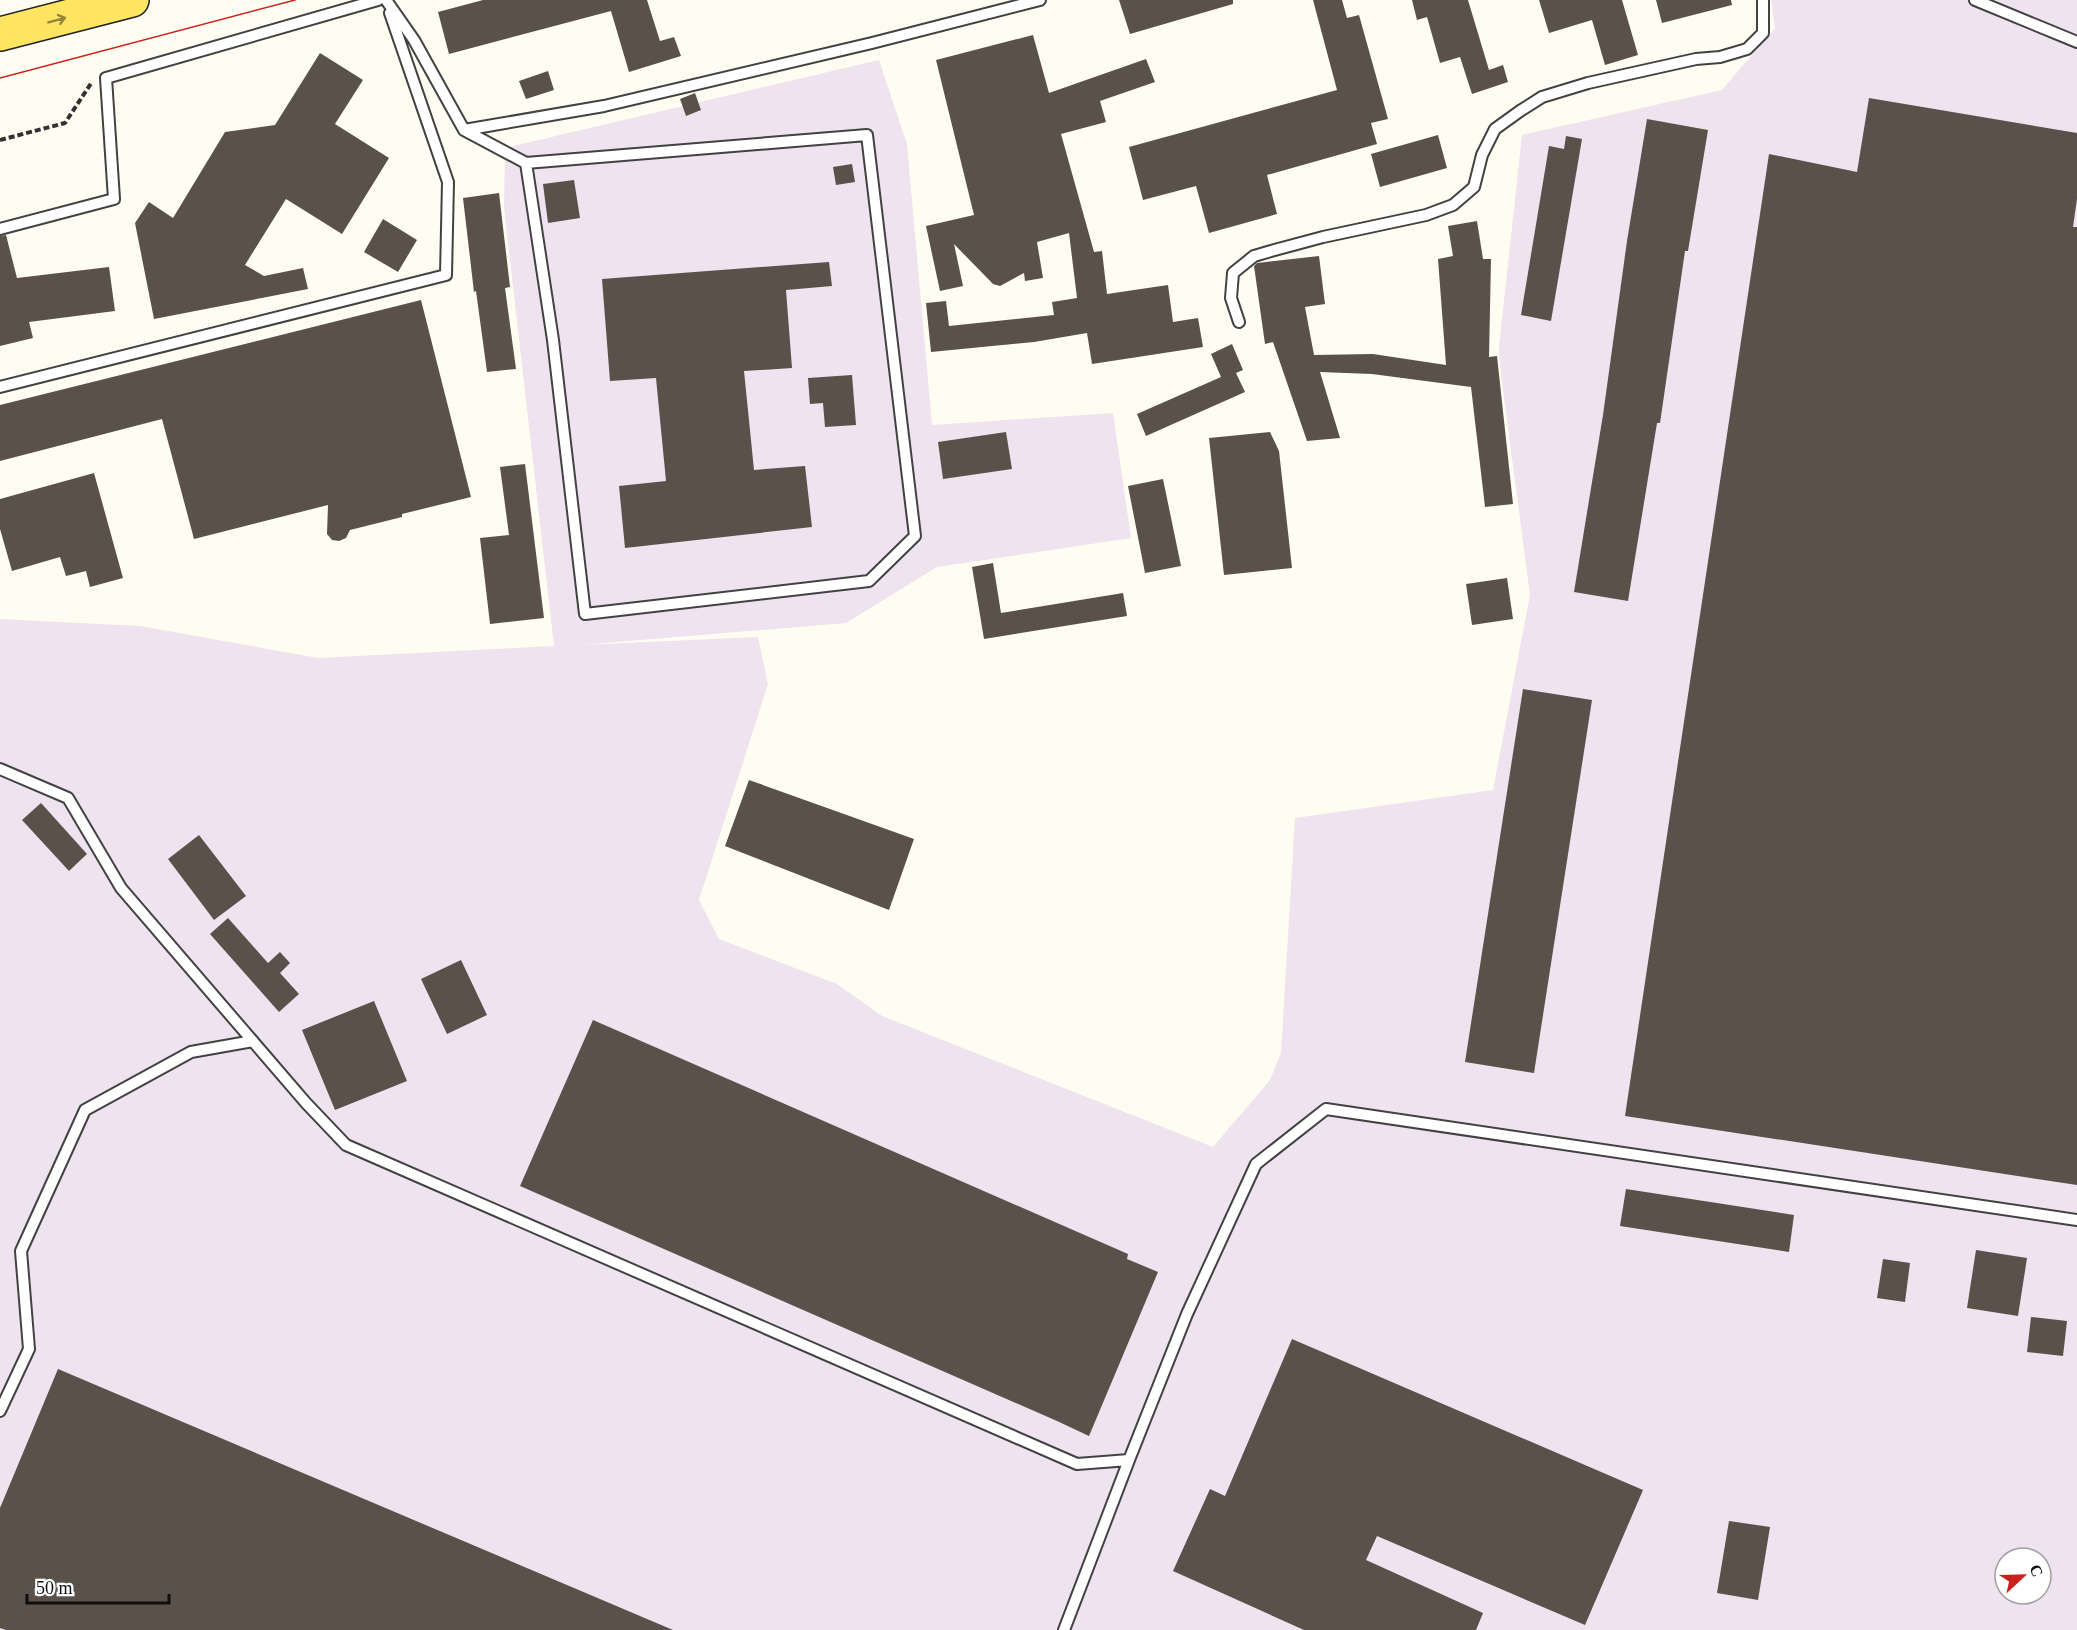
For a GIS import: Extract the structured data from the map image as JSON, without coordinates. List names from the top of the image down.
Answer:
{
  "scale_bar": "50 m",
  "north": "right"
}
